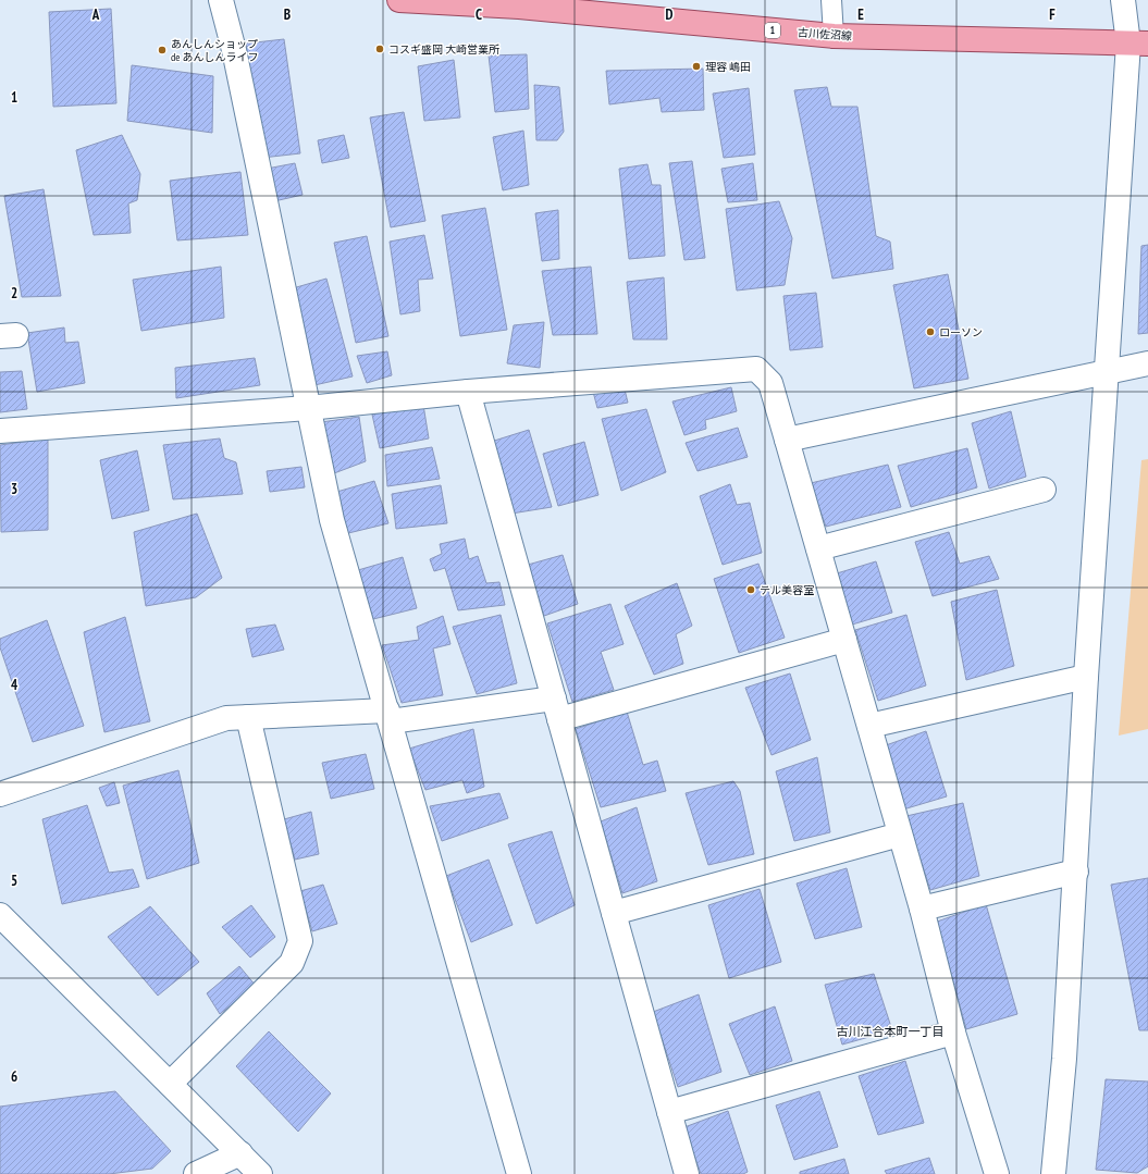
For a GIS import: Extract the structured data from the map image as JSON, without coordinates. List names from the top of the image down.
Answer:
{
  "streets": {
    "main road": ["1", "古川佐沼線"]
  },
  "districts": ["古川江合本町一丁目"],
  "places": [
    "コスギ盛岡 大崎営業所",
    "あんしんショップ de あんしんライフ",
    "理容 嶋田",
    "ローソン",
    "テル美容室"
  ],
  "grid": {
    "columns": [
      "A",
      "B",
      "C",
      "D",
      "E",
      "F"
    ],
    "rows": [
      "1",
      "2",
      "3",
      "4",
      "5",
      "6"
    ]
  }
}
